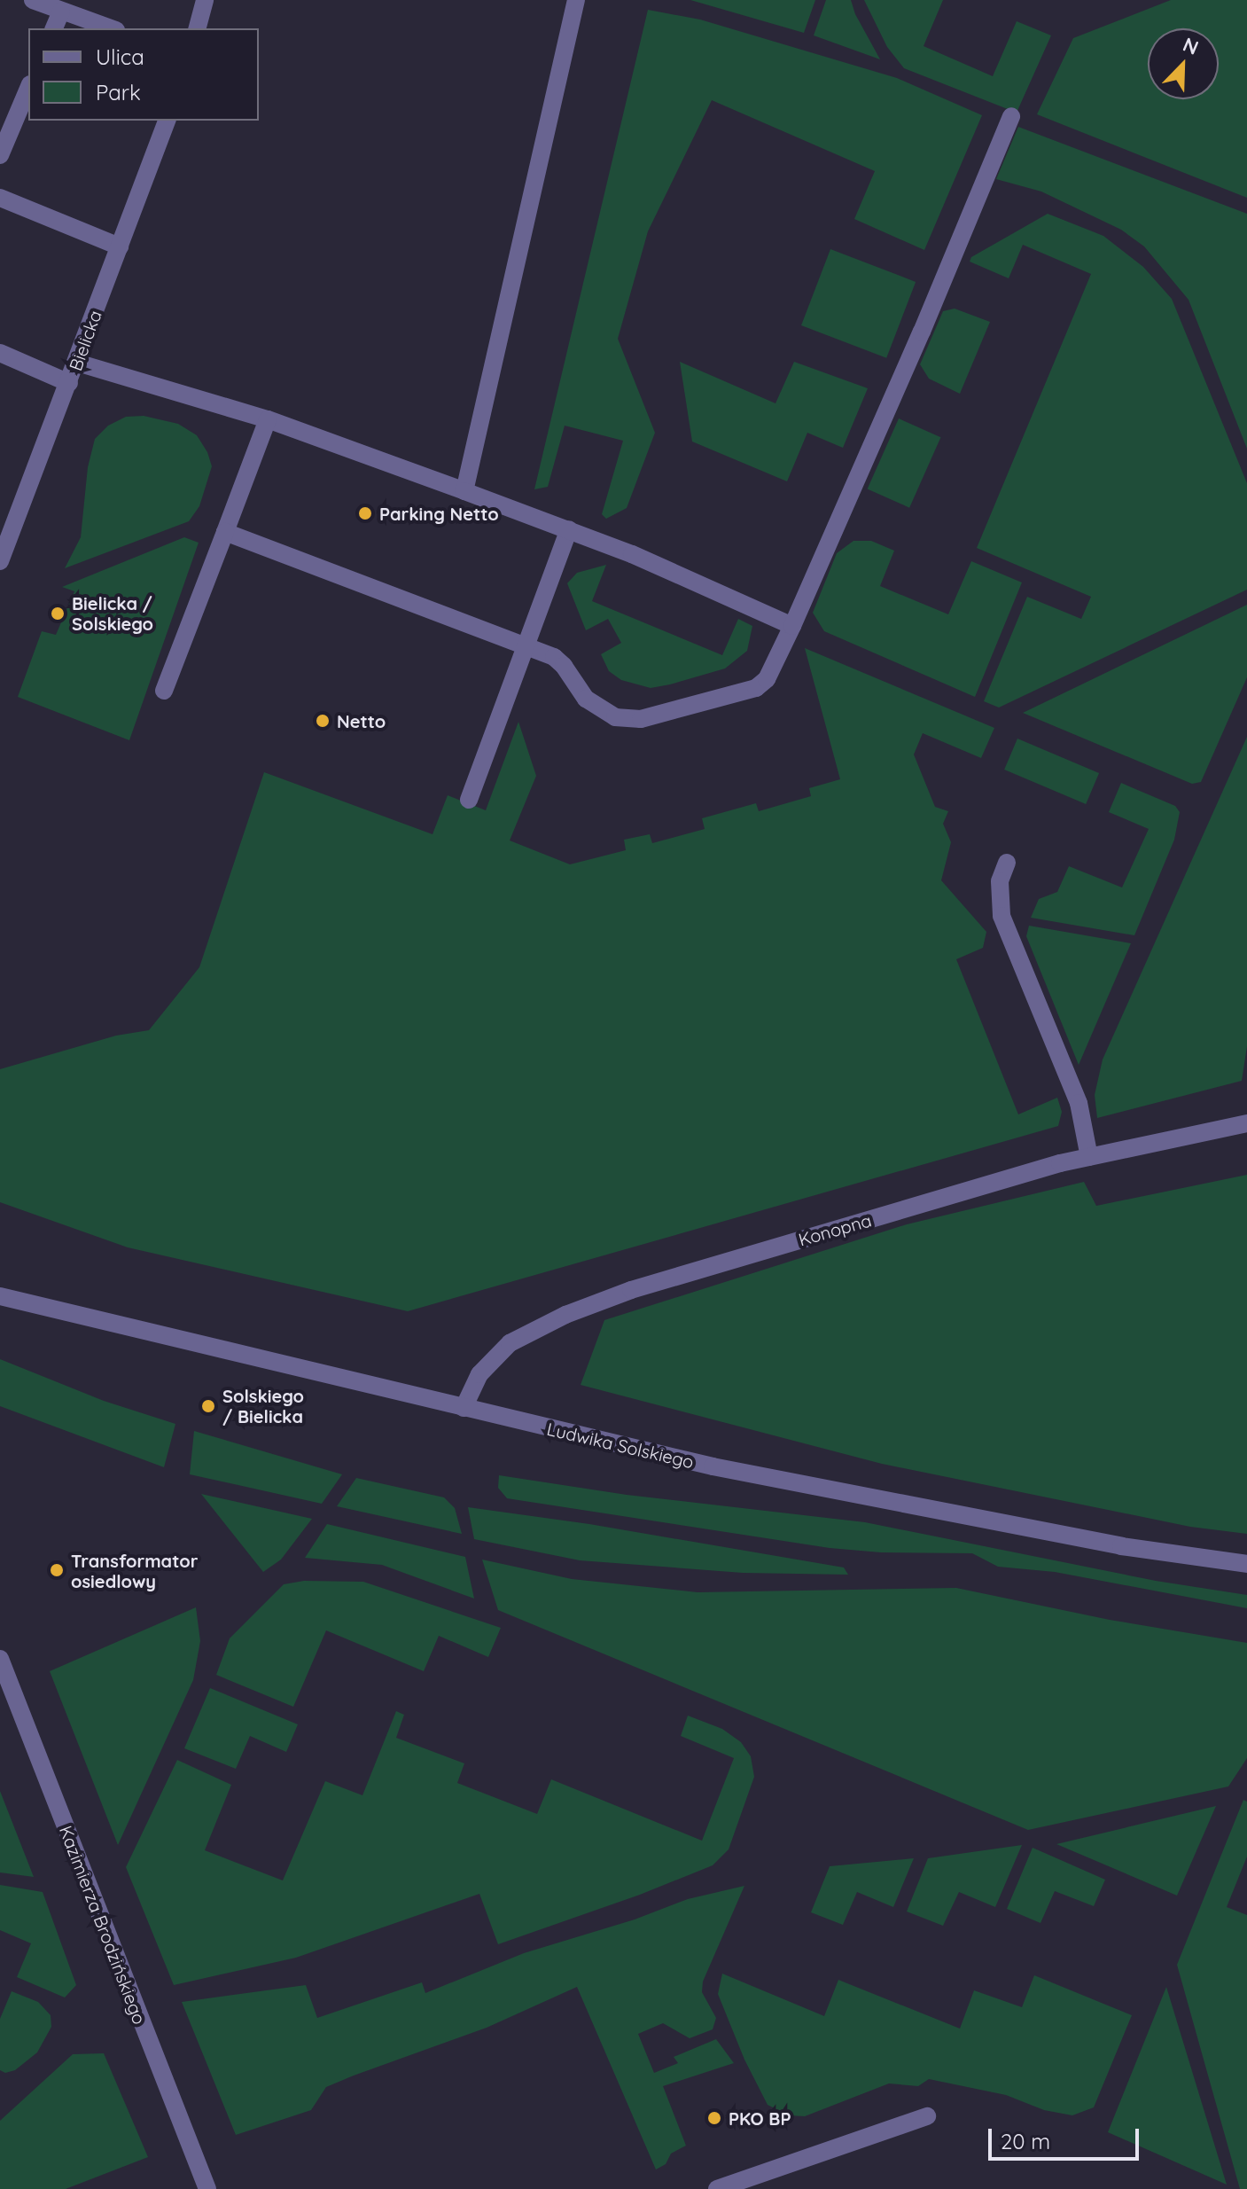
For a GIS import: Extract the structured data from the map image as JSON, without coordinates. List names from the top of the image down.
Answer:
{
  "streets": {
    "street": [
      "Bielicka",
      "Konopna",
      "Ludwika Solskiego",
      "Kazimierza Brodzińskiego"
    ]
  },
  "crossings": [
    ["Konopna", "Ludwika Solskiego"]
  ],
  "places": [
    "Parking Netto",
    "Bielicka / Solskiego",
    "Netto",
    "Solskiego / Bielicka",
    "Transformator osiedlowy",
    "PKO BP"
  ],
  "legend": ["Ulica", "Park"],
  "scale_bar": "20 m",
  "north": "top right"
}
